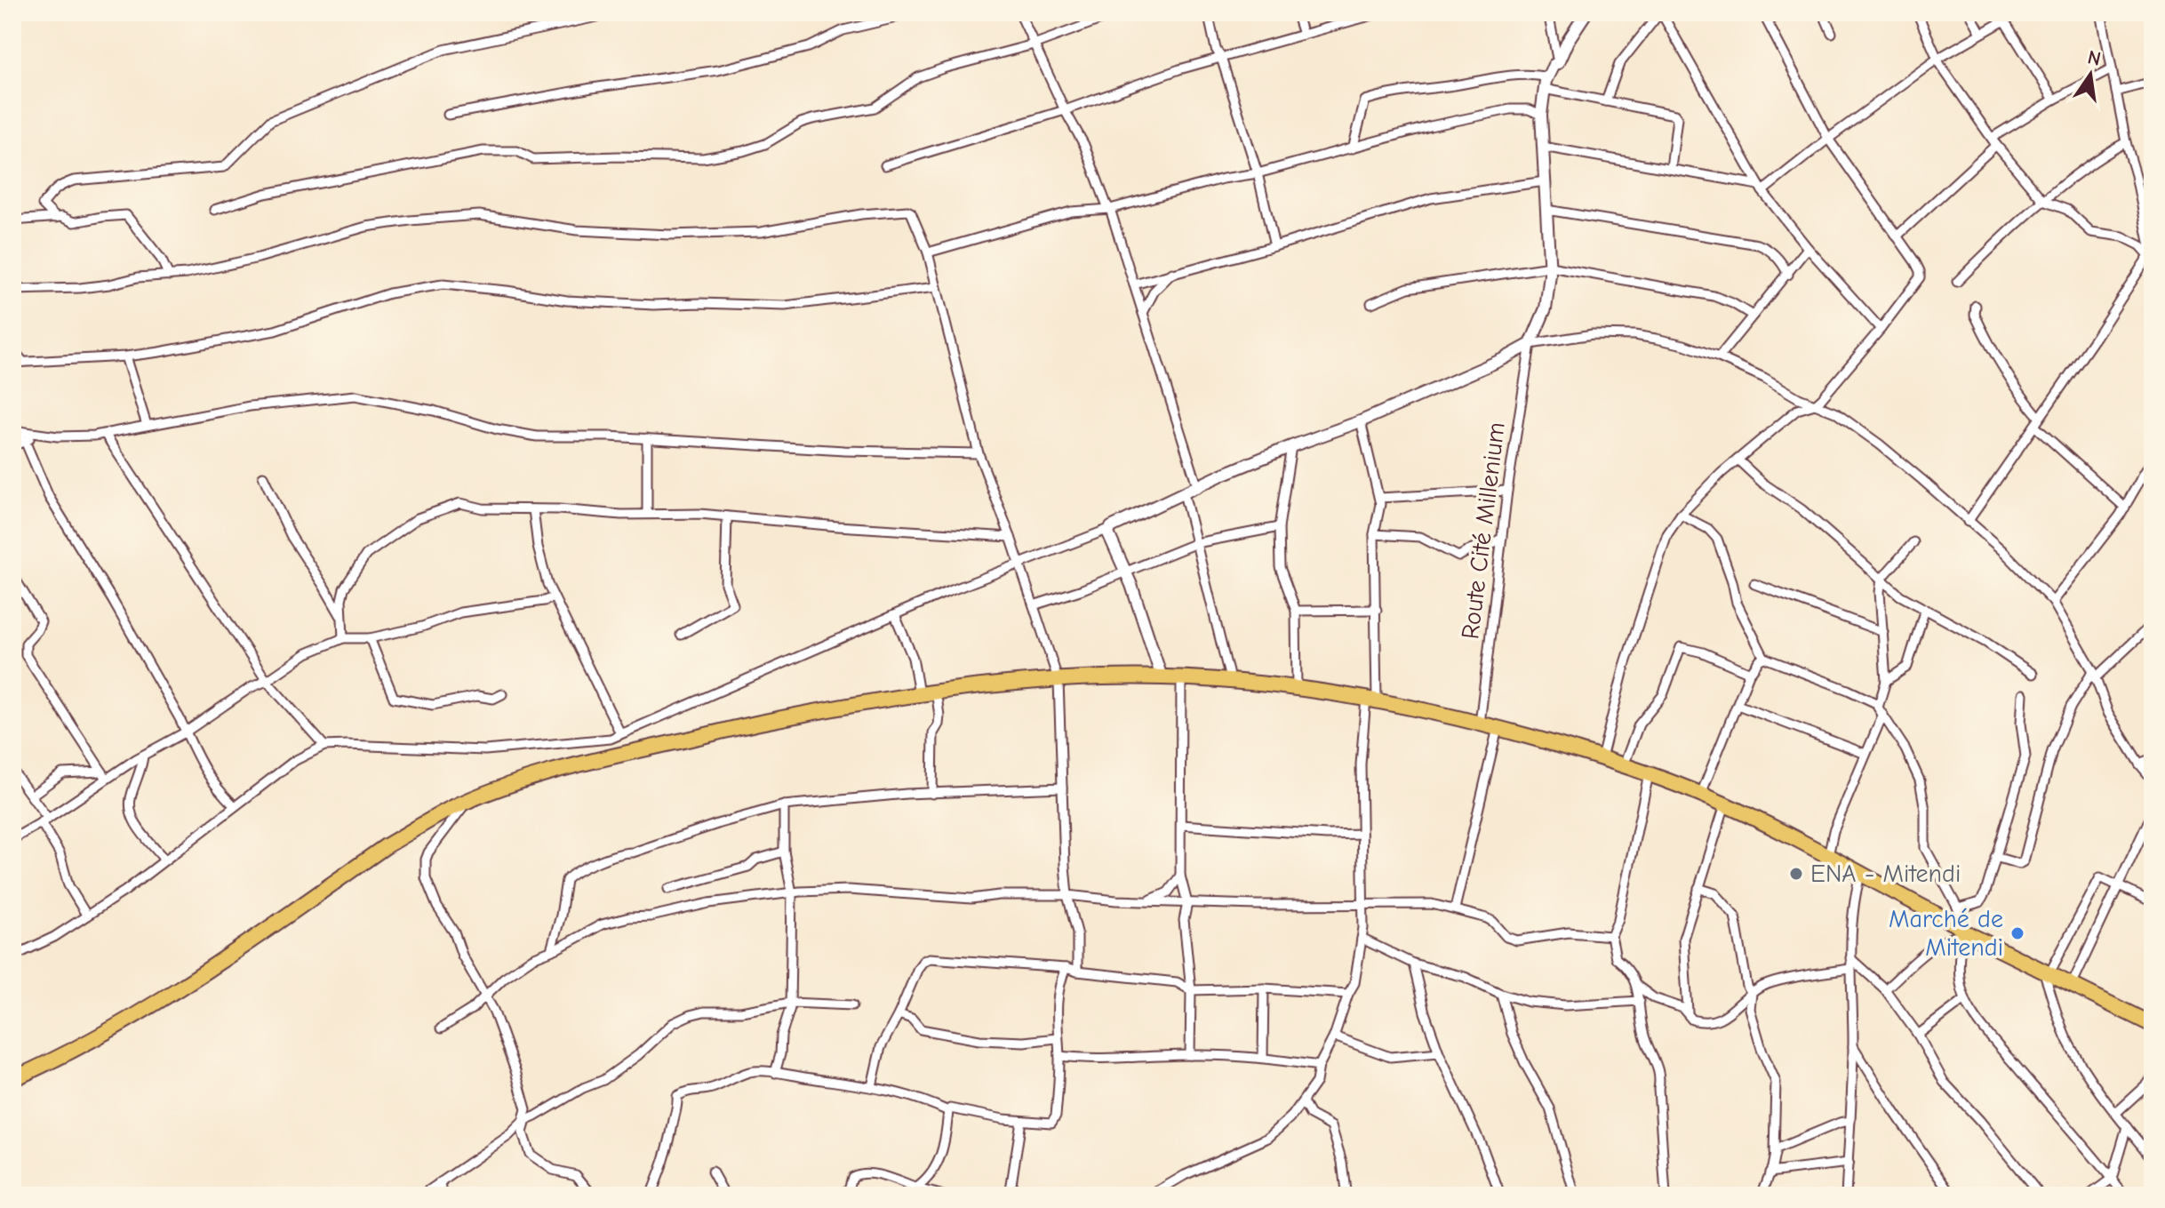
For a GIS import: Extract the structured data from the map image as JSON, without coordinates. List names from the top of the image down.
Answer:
{
  "streets": {
    "street": ["Route Cité Millenium"]
  },
  "places": ["ENA - Mitendi", "Marché de Mitendi"],
  "north": "top"
}
